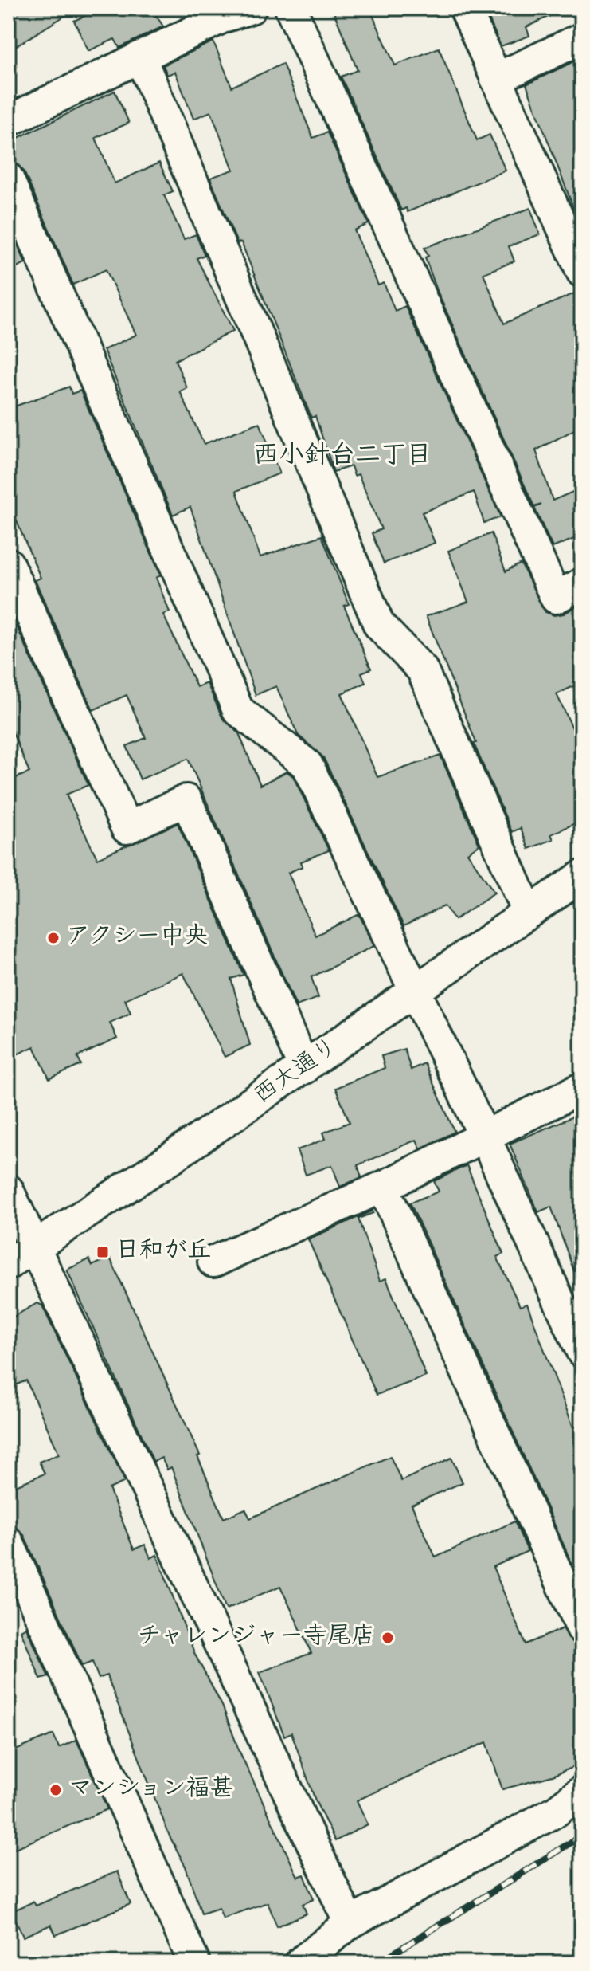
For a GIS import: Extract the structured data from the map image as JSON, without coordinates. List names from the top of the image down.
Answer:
{
  "streets": {
    "street": ["西大通り"]
  },
  "districts": ["西小針台二丁目"],
  "places": {
    "other": ["アクシー中央", "チャレンジャー寺尾店", "マンション福甚"],
    "transit": ["日和が丘"]
  }
}
